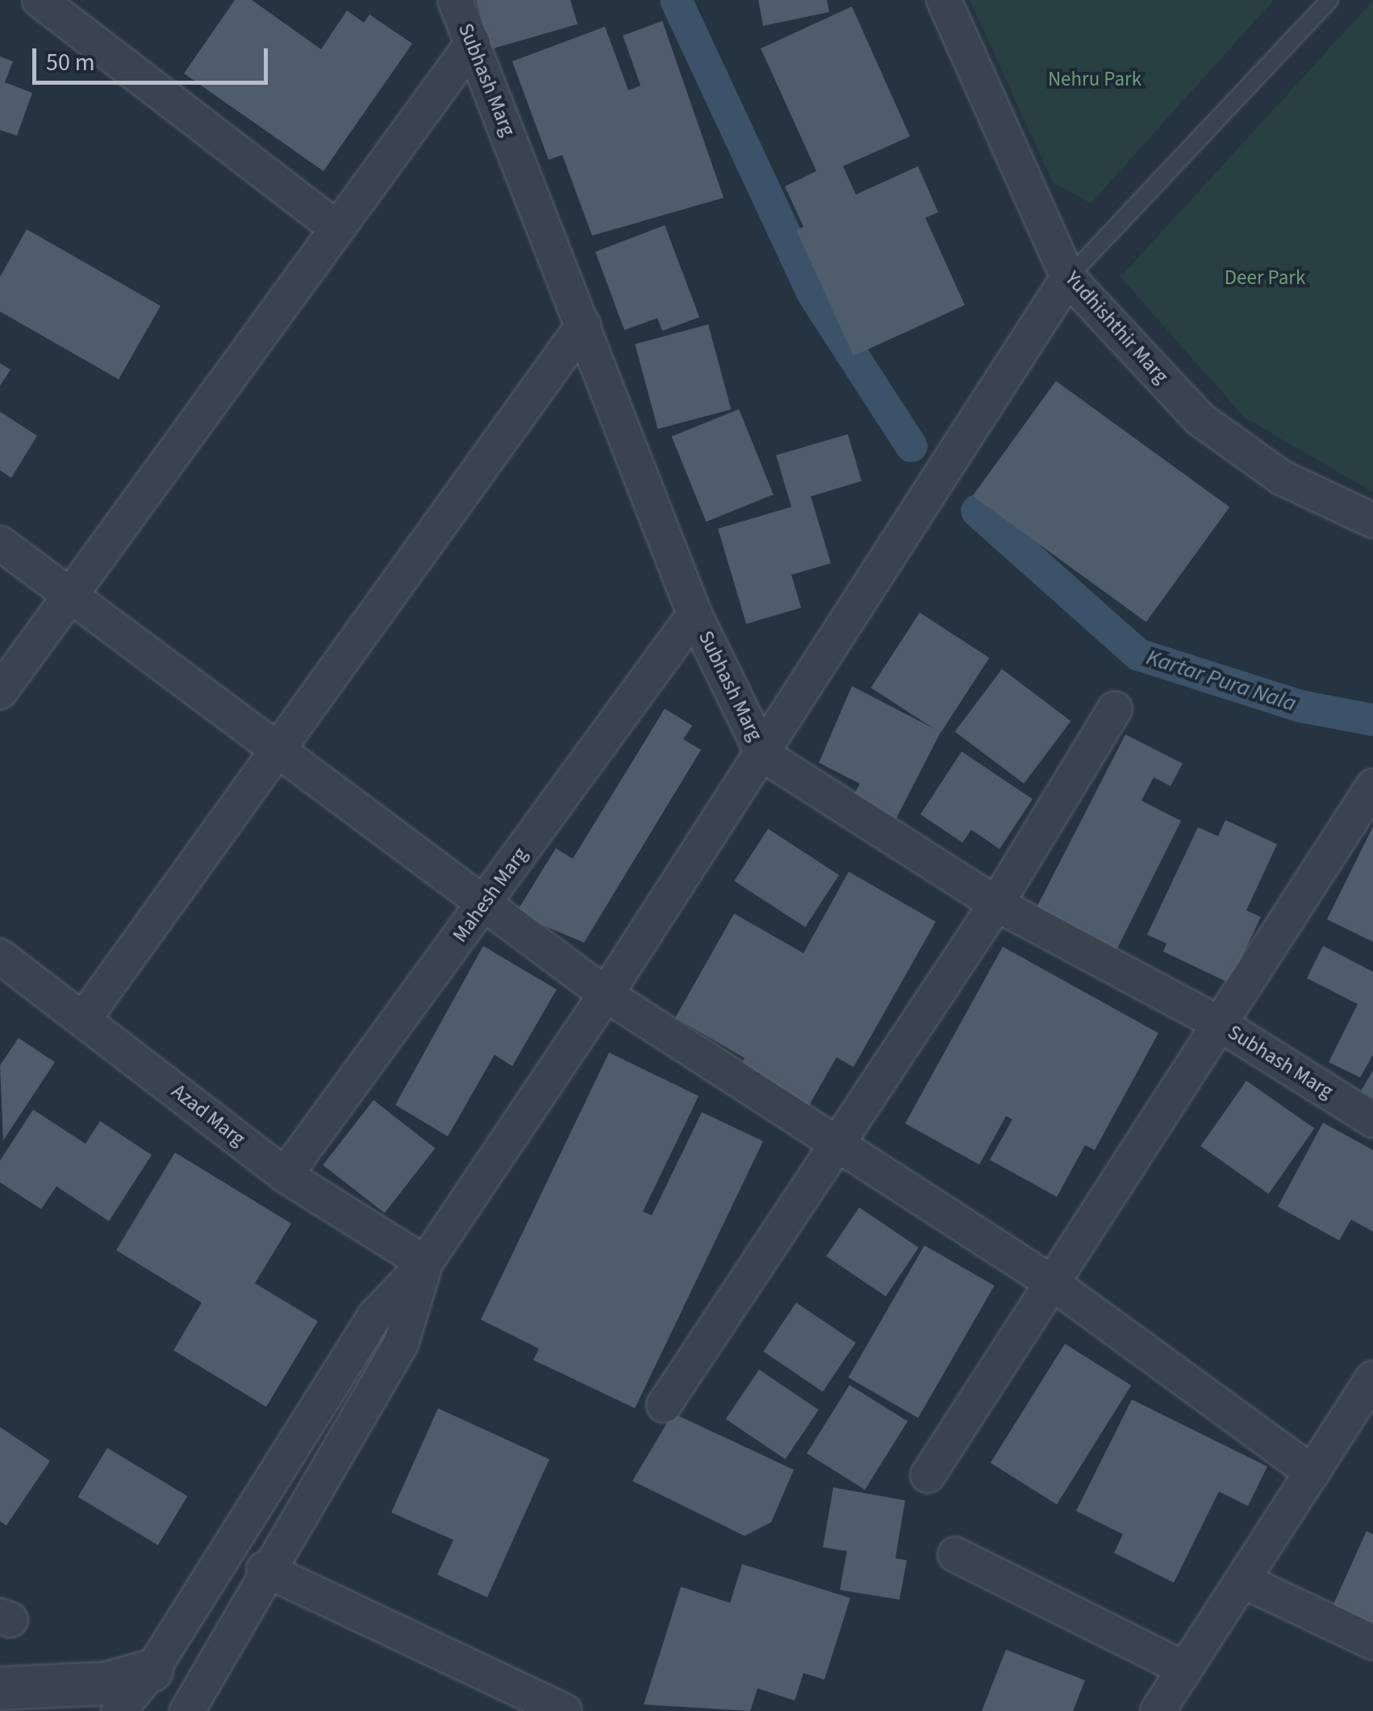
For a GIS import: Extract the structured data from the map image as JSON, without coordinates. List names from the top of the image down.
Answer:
{
  "streets": {
    "street": [
      "Subhash Marg",
      "Yudhishthir Marg",
      "Mahesh Marg",
      "Azad Marg"
    ]
  },
  "crossings": [
    ["Subhash Marg", "Mahesh Marg"],
    ["Mahesh Marg", "Azad Marg"]
  ],
  "water": ["Kartar Pura Nala"],
  "parks": ["Nehru Park", "Deer Park"],
  "scale_bar": "50 m"
}
